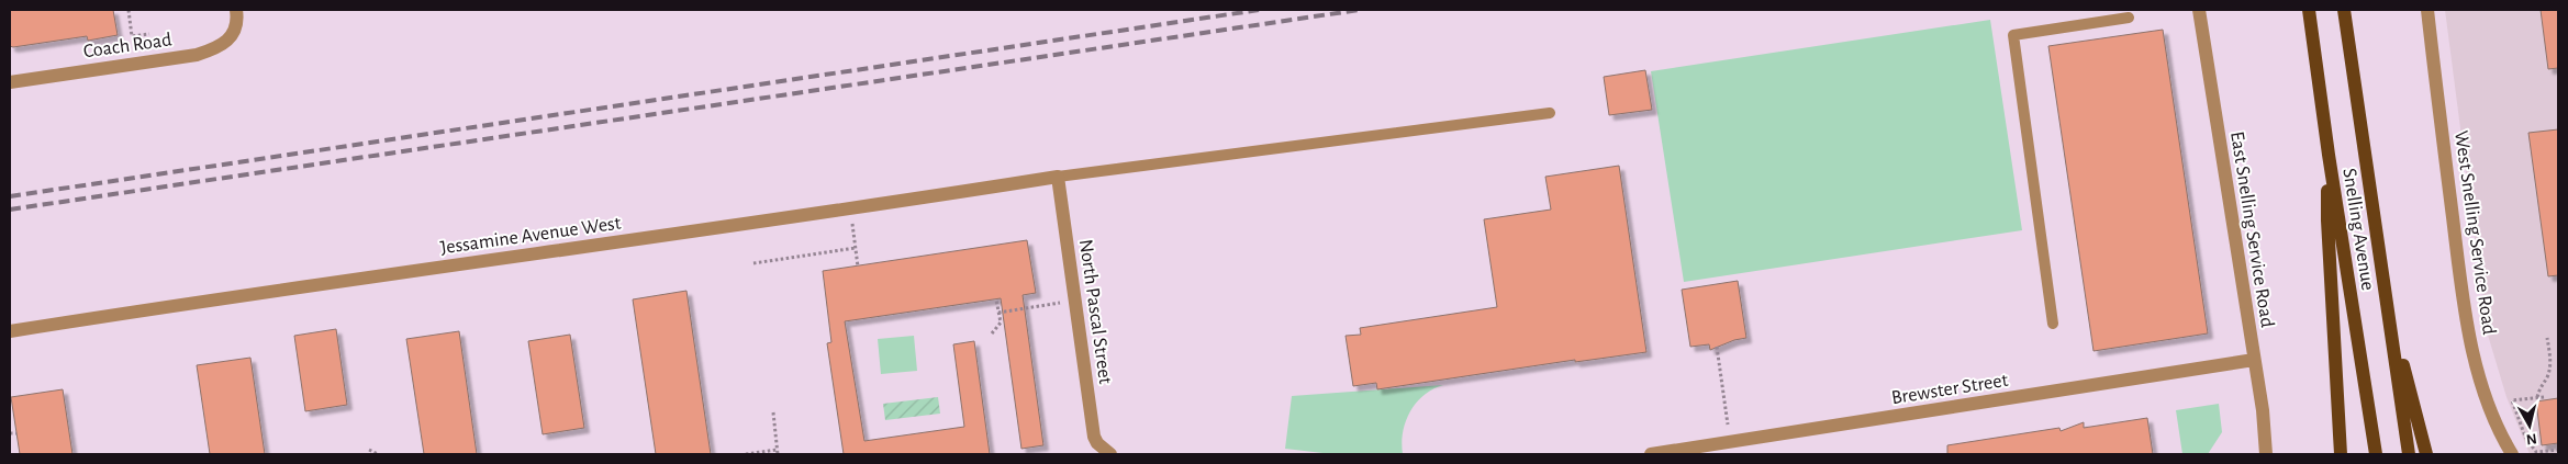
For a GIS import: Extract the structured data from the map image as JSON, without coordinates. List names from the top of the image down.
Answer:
{
  "streets": {
    "main road": ["Snelling Avenue"],
    "street": [
      "Coach Road",
      "East Snelling Service Road",
      "West Snelling Service Road",
      "Jessamine Avenue West",
      "North Pascal Street",
      "Brewster Street"
    ]
  },
  "crossings": [
    ["East Snelling Service Road", "Brewster Street"],
    ["Jessamine Avenue West", "North Pascal Street"]
  ],
  "north": "bottom"
}
